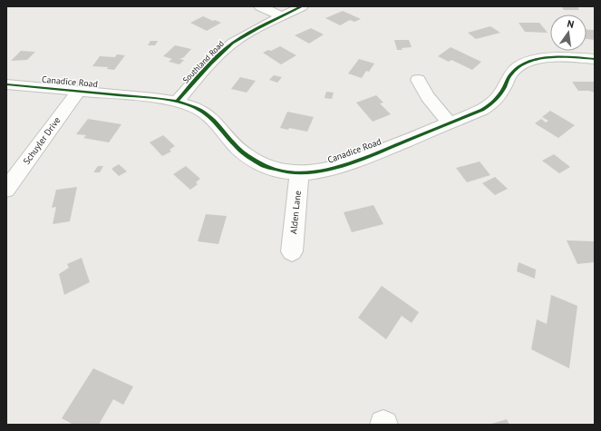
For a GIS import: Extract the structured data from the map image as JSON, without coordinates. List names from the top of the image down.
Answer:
{
  "streets": {
    "street": [
      "Southland Road",
      "Canadice Road",
      "Schuyler Drive",
      "Alden Lane"
    ]
  },
  "crossings": [
    ["Southland Road", "Canadice Road"],
    ["Canadice Road", "Schuyler Drive"],
    ["Canadice Road", "Alden Lane"]
  ],
  "north": "top"
}
